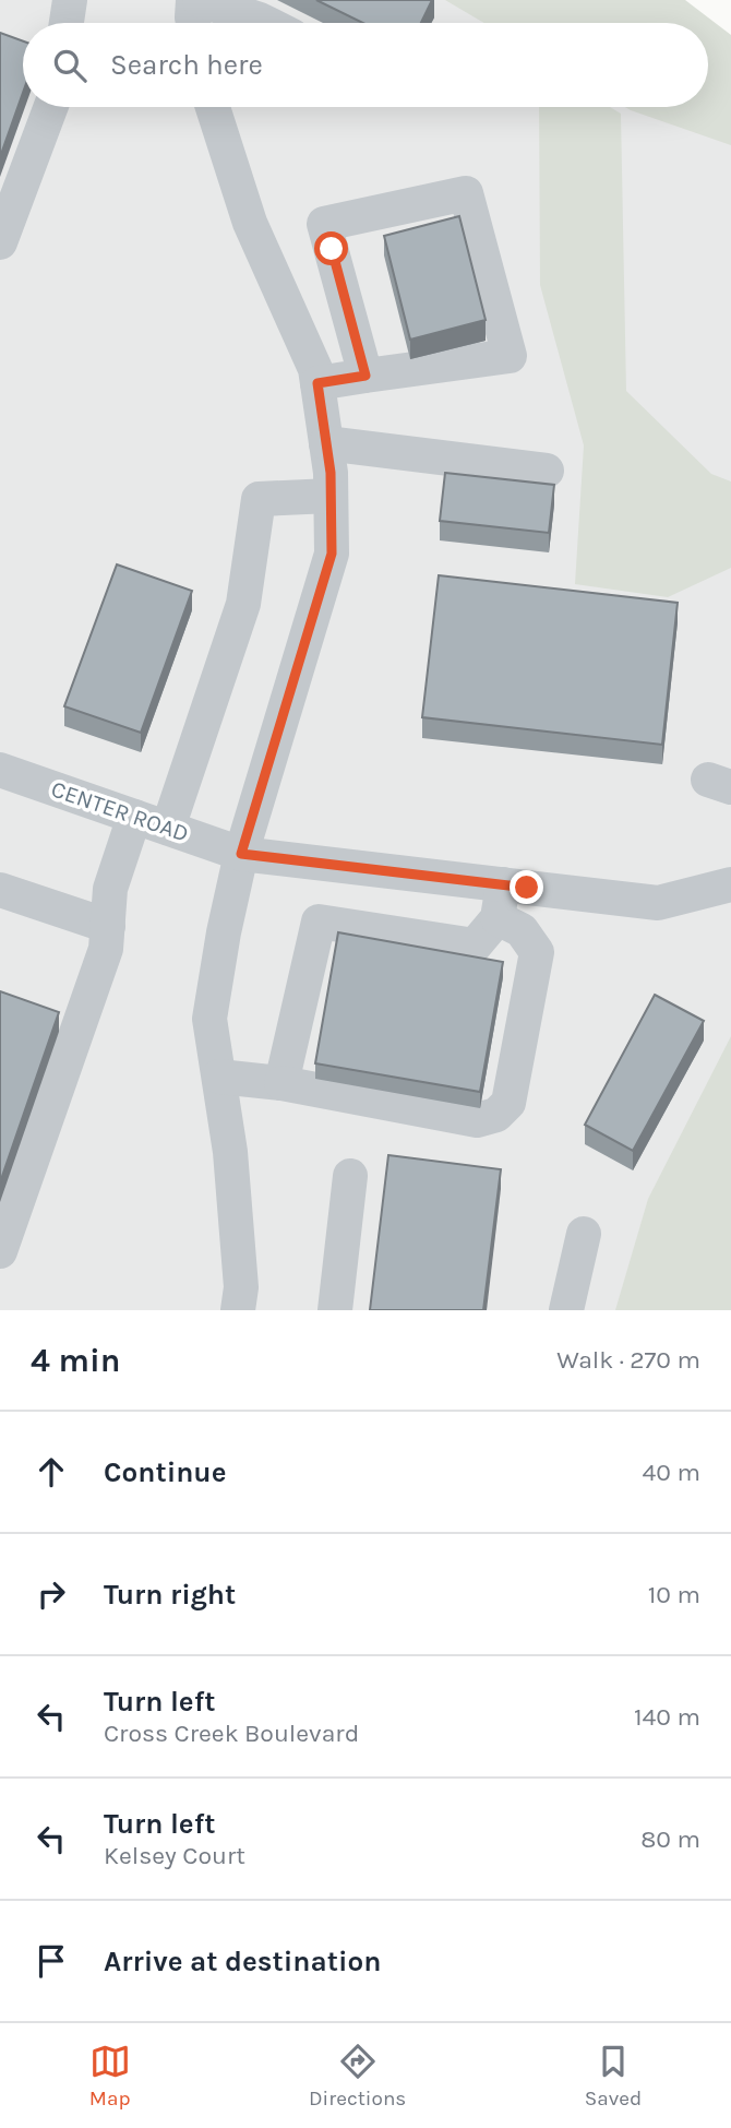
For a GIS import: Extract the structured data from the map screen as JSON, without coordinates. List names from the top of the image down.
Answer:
{
  "streets": {
    "street": ["CENTER ROAD"]
  },
  "page": {
    "search": "Search here",
    "heading": ["4 min", "Walk · 270 m"],
    "list": [
      ["Continue", "40 m"],
      ["Turn right", "10 m"],
      ["Turn left", "Cross Creek Boulevard", "140 m"],
      ["Turn left", "Kelsey Court", "80 m"],
      "Arrive at destination"
    ],
    "nav": ["Map", "Directions", "Saved"]
  }
}
